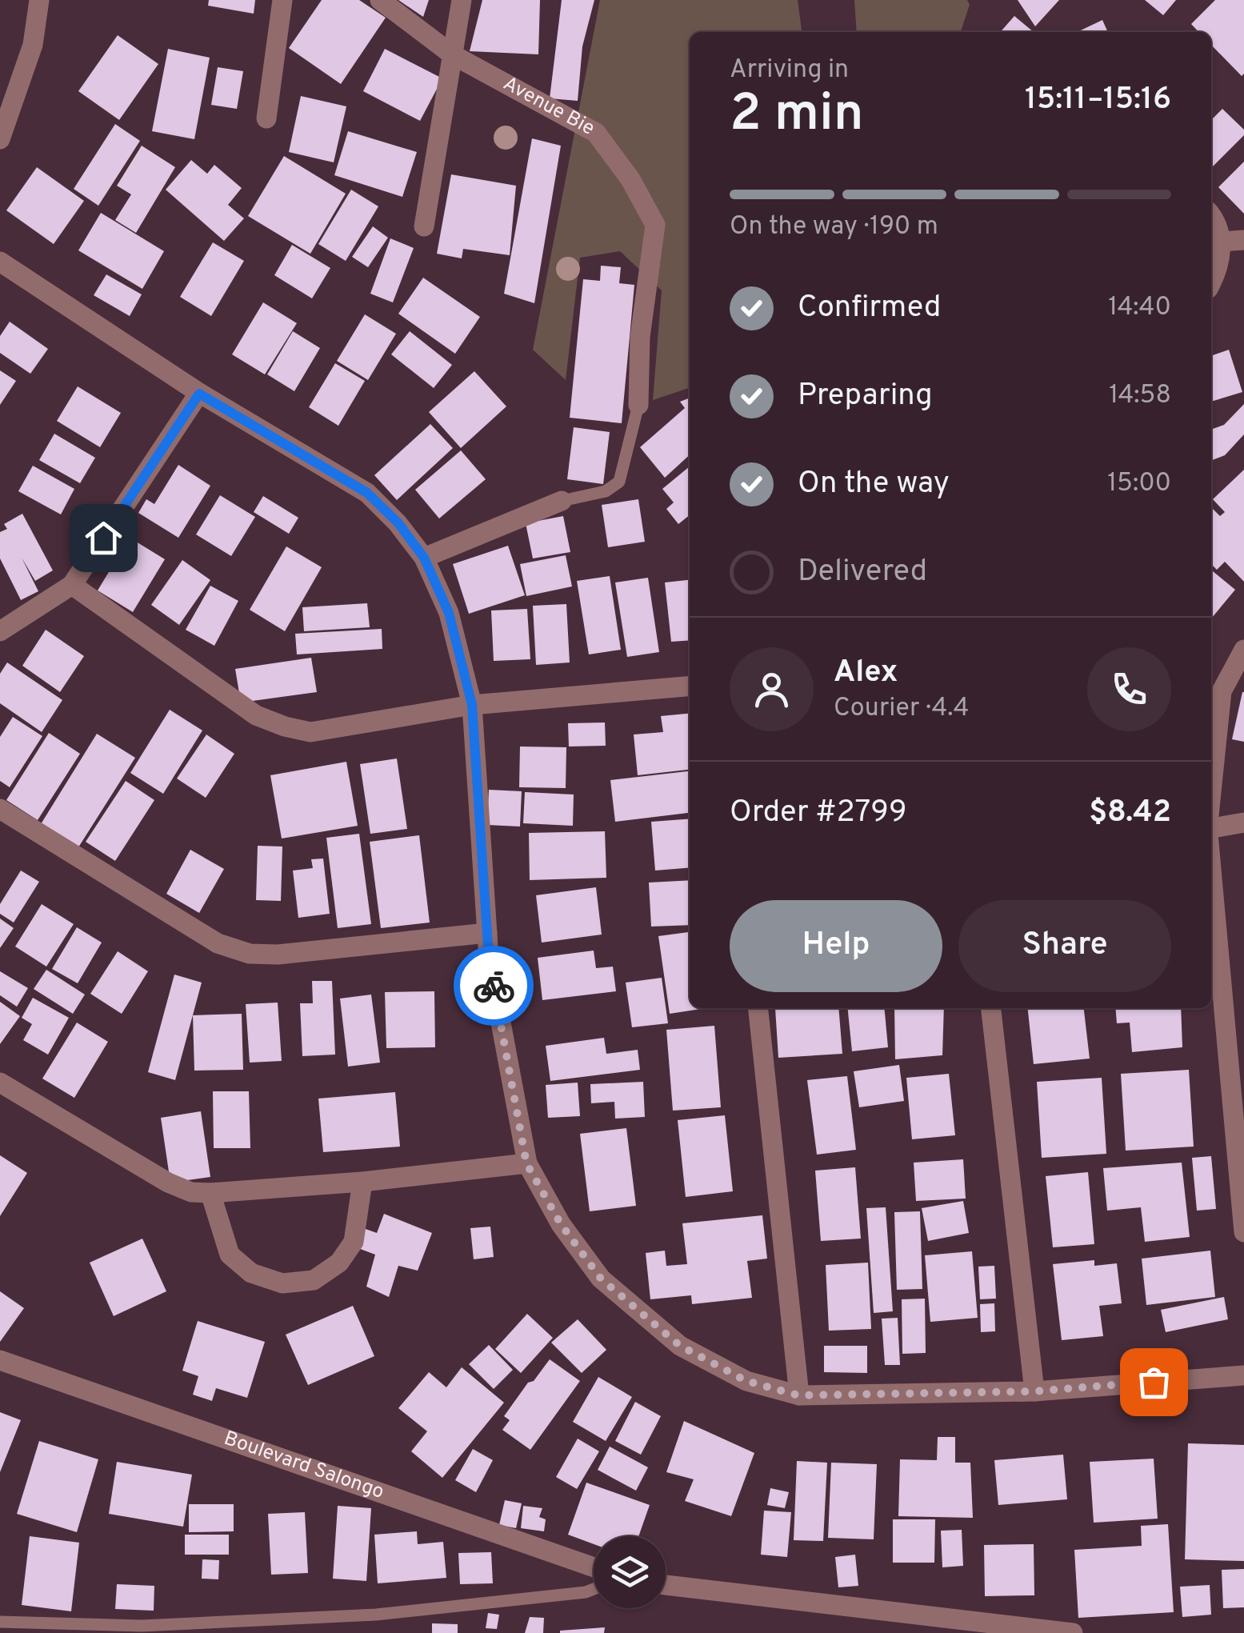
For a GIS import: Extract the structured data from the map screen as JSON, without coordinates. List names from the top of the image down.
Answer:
{
  "streets": {
    "street": ["Avenue Bie", "Boulevard Salongo"]
  },
  "page": {
    "heading": ["2 min", "Arriving in", "15:11–15:16"],
    "panel": [
      "Alex",
      "Courier · 4.4",
      "Order #2799",
      "$8.42"
    ],
    "bar": "On the way · 190 m",
    "list": [
      ["Confirmed", "14:40"],
      ["Preparing", "14:58"],
      ["On the way", "15:00"],
      "Delivered"
    ],
    "buttons": ["Help", "Share"]
  }
}
